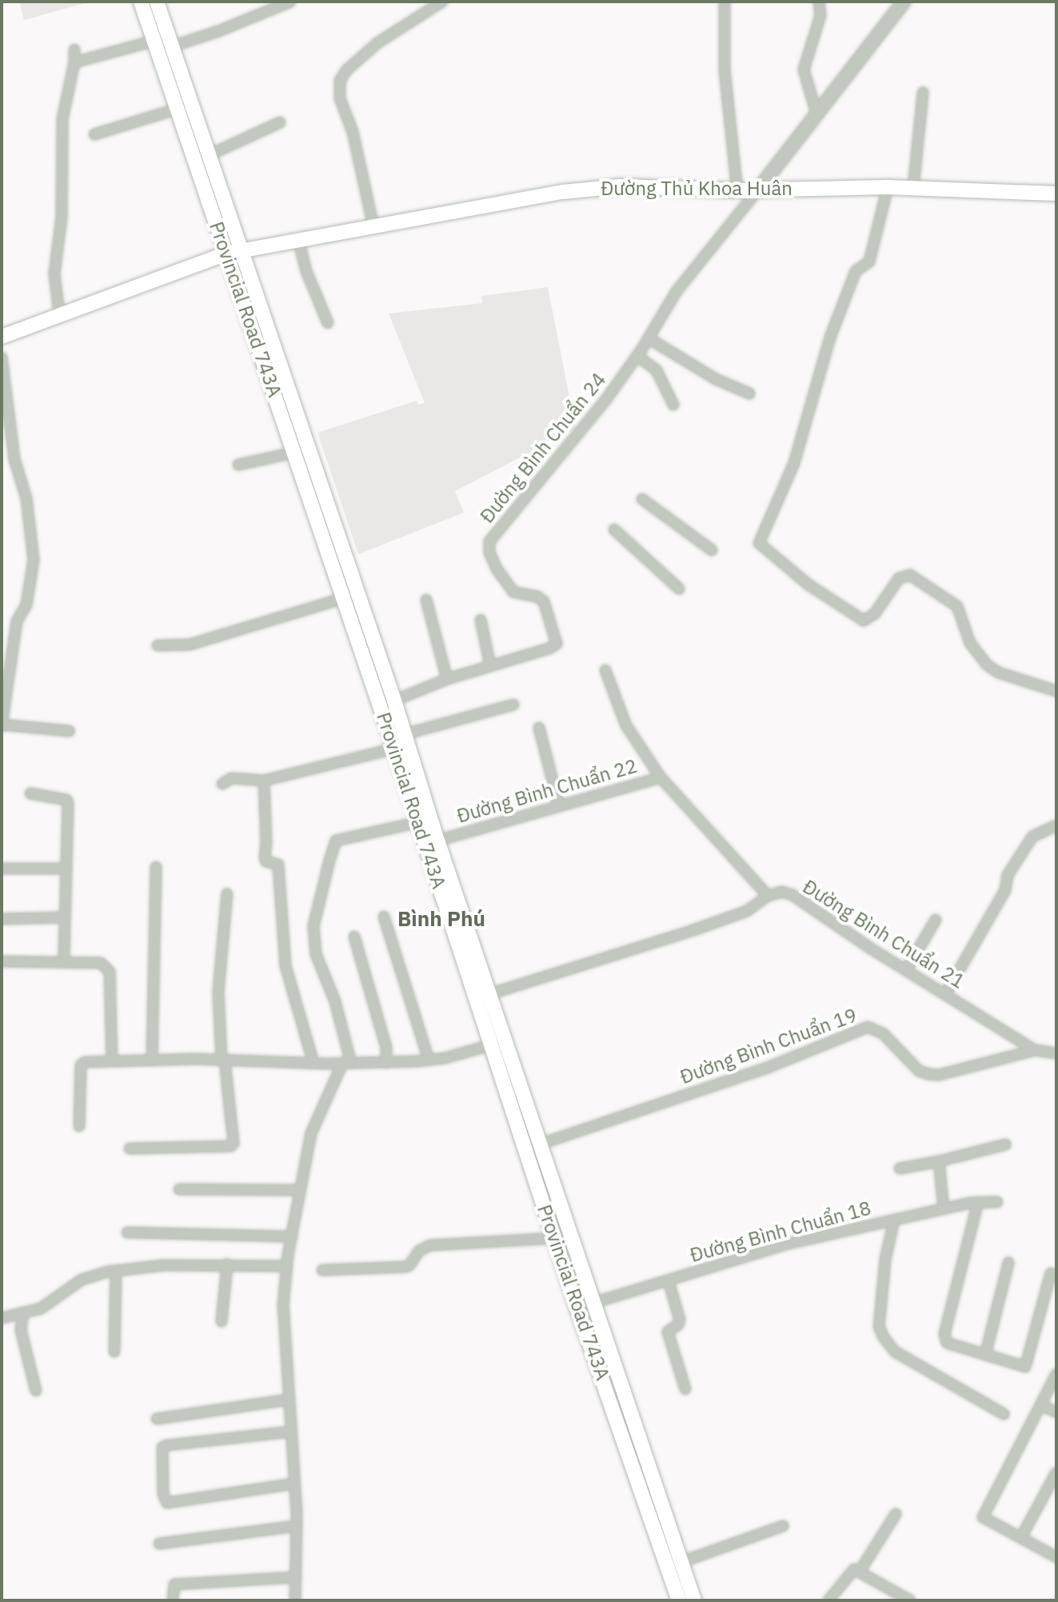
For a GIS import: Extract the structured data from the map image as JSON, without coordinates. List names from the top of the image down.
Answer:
{
  "streets": {
    "main road": ["Đường Thủ Khoa Huân", "Provincial Road 743A"],
    "street": [
      "Đường Bình Chuẩn 24",
      "Đường Bình Chuẩn 22",
      "Đường Bình Chuẩn 21",
      "Đường Bình Chuẩn 19",
      "Đường Bình Chuẩn 18"
    ]
  },
  "crossings": [
    ["Đường Thủ Khoa Huân", "Provincial Road 743A"],
    ["Đường Thủ Khoa Huân", "Đường Bình Chuẩn 24"],
    ["Provincial Road 743A", "Đường Bình Chuẩn 24"],
    ["Provincial Road 743A", "Đường Bình Chuẩn 22"],
    ["Provincial Road 743A", "Đường Bình Chuẩn 19"],
    ["Provincial Road 743A", "Đường Bình Chuẩn 18"],
    ["Đường Bình Chuẩn 22", "Đường Bình Chuẩn 21"],
    ["Đường Bình Chuẩn 21", "Đường Bình Chuẩn 19"]
  ],
  "districts": ["Bình Phú"]
}
